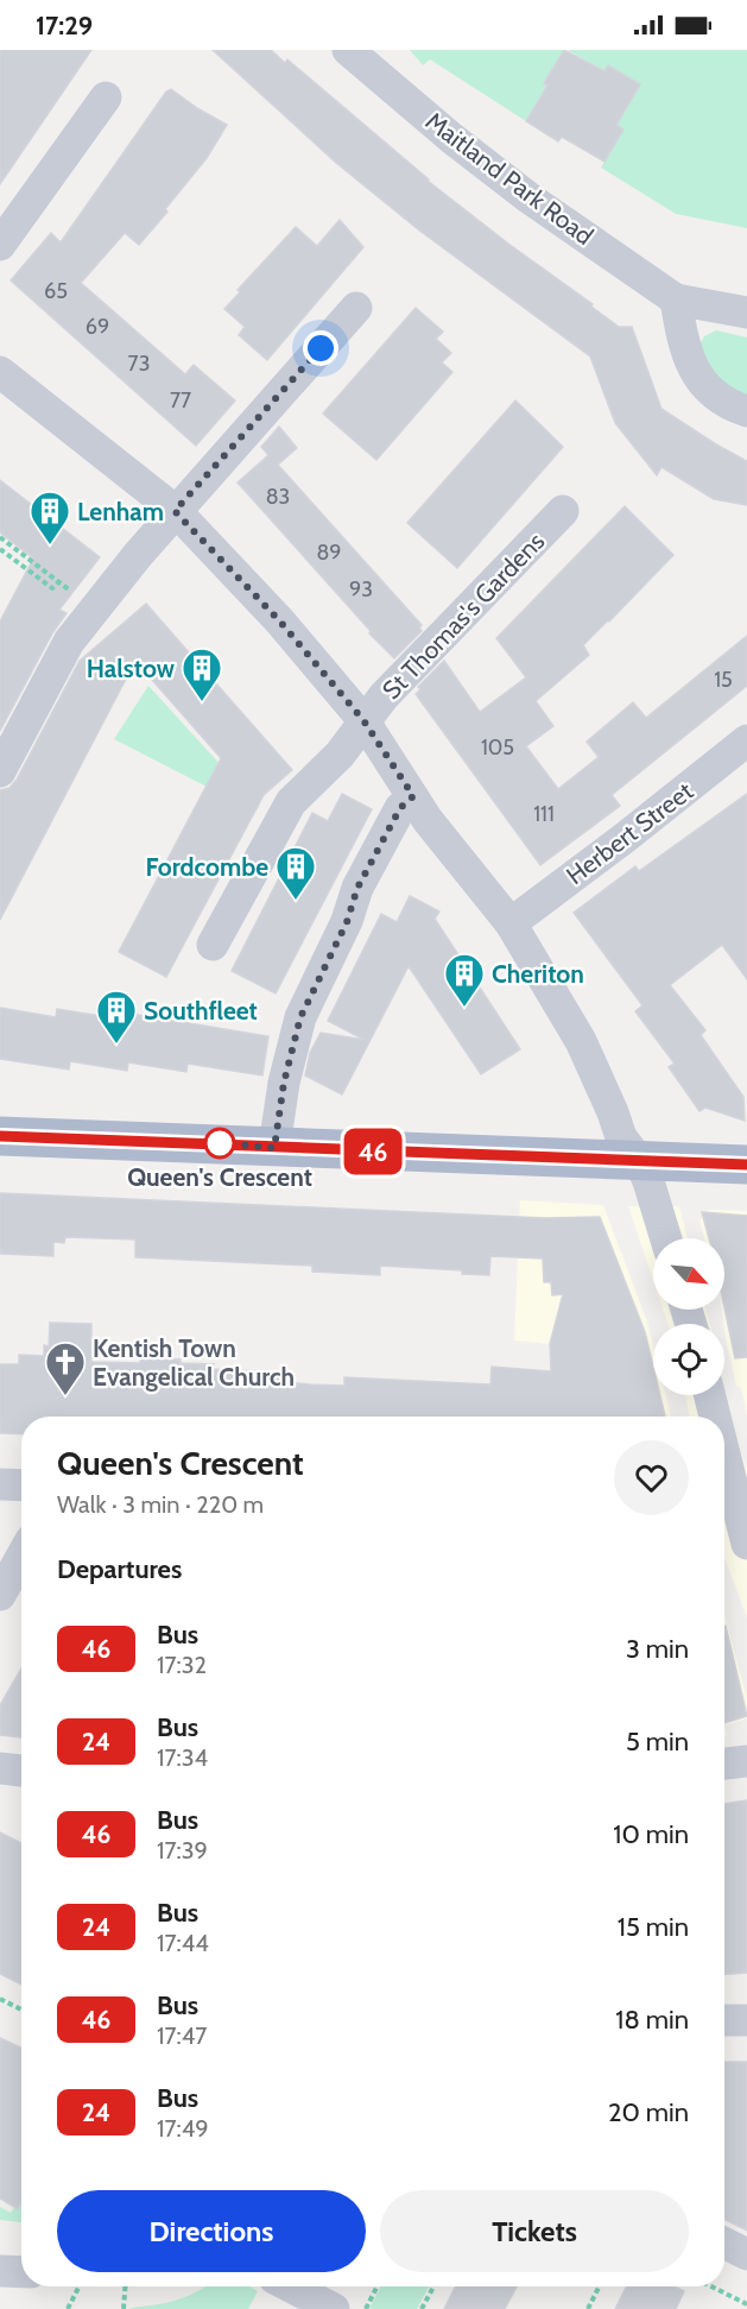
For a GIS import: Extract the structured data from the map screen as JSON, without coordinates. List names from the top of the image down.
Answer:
{
  "streets": {
    "street": ["Maitland Park Road", "St Thomas's Gardens", "Herbert Street"]
  },
  "places": {
    "building": [
      "Lenham",
      "Halstow",
      "Fordcombe",
      "Cheriton",
      "Southfleet"
    ],
    "other": ["Queen's Crescent"],
    "church": ["Kentish Town Evangelical Church"]
  },
  "lines": ["bus line 46"],
  "house_numbers": [
    "65",
    "69",
    "73",
    "77",
    "83",
    "89",
    "93",
    "15",
    "105",
    "111"
  ],
  "north": "bottom right",
  "page": {
    "status": "17:29",
    "on_map": "46",
    "heading": [
      ["Queen's Crescent", "Walk · 3 min · 220 m"],
      "Departures"
    ],
    "list": [
      {
        "mark": "46",
        "name": "Bus",
        "note": "17:32",
        "value": "3 min"
      },
      {
        "mark": "24",
        "name": "Bus",
        "note": "17:34",
        "value": "5 min"
      },
      {
        "mark": "46",
        "name": "Bus",
        "note": "17:39",
        "value": "10 min"
      },
      {
        "mark": "24",
        "name": "Bus",
        "note": "17:44",
        "value": "15 min"
      },
      {
        "mark": "46",
        "name": "Bus",
        "note": "17:47",
        "value": "18 min"
      },
      {
        "mark": "24",
        "name": "Bus",
        "note": "17:49",
        "value": "20 min"
      }
    ],
    "buttons": ["Directions", "Tickets"]
  }
}
